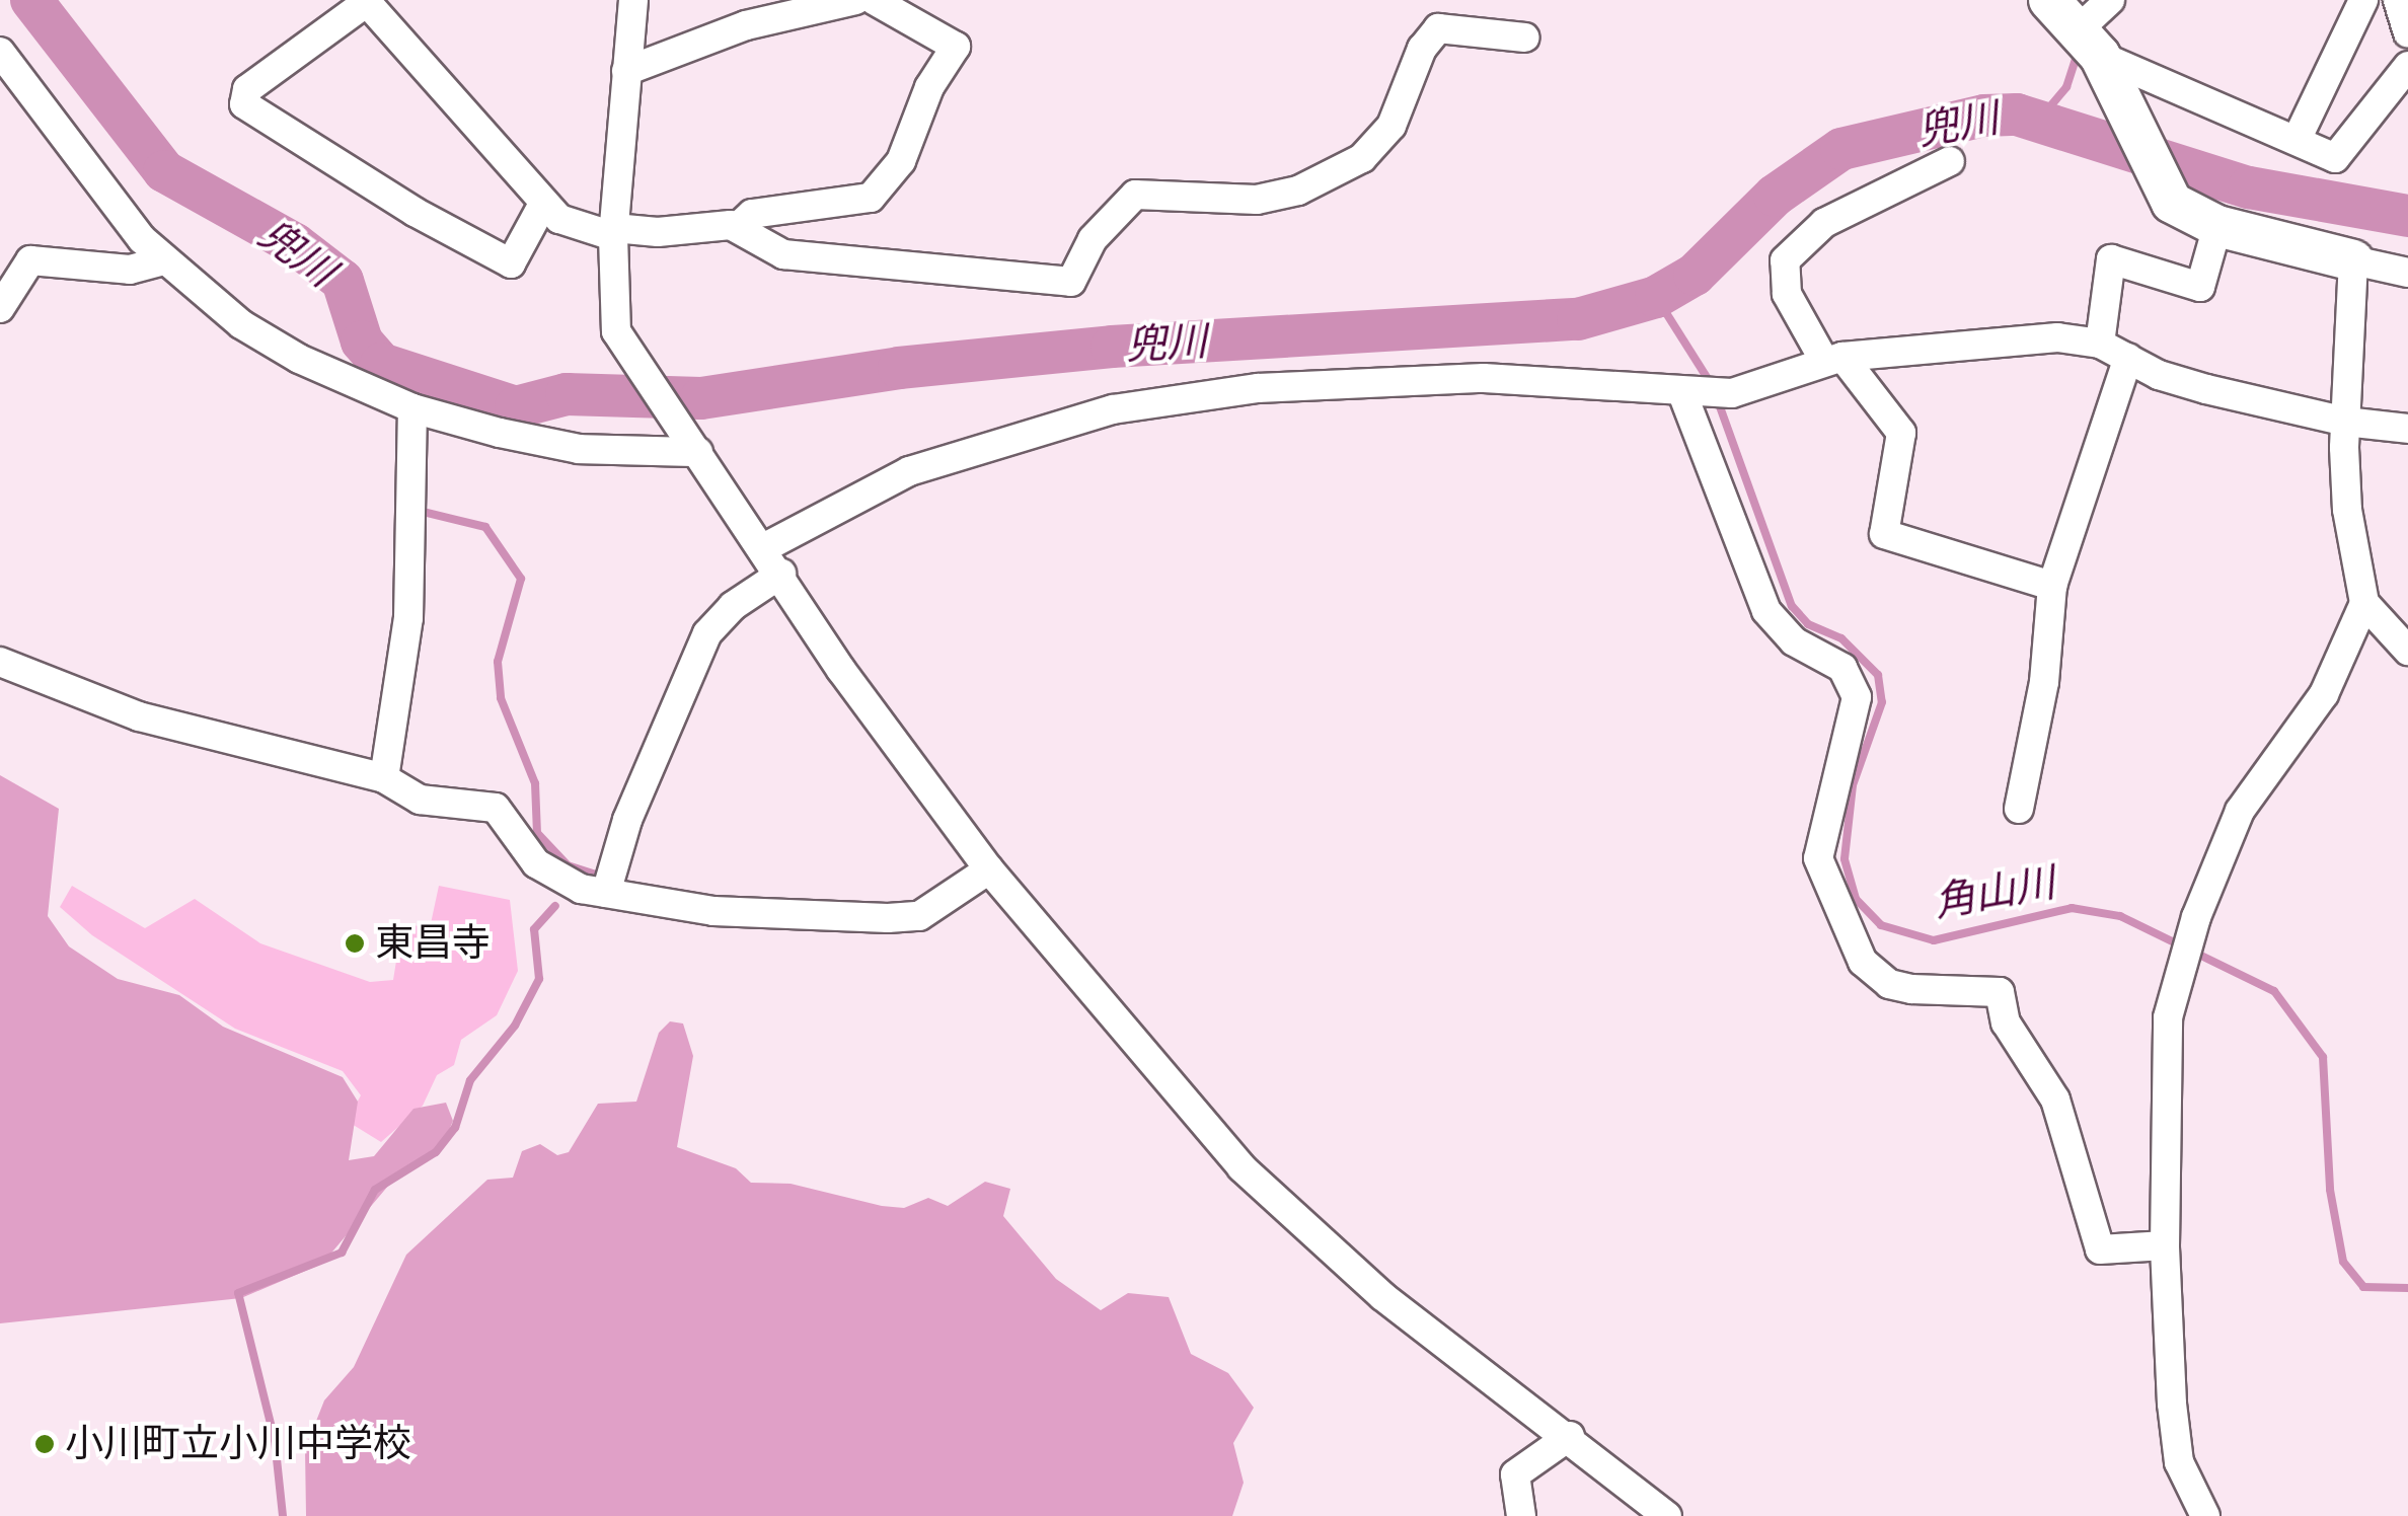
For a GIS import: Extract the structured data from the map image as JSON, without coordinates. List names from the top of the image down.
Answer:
{
  "water": ["兜川", "角山川"],
  "places": ["東昌寺", "小川町立小川中学校"]
}
